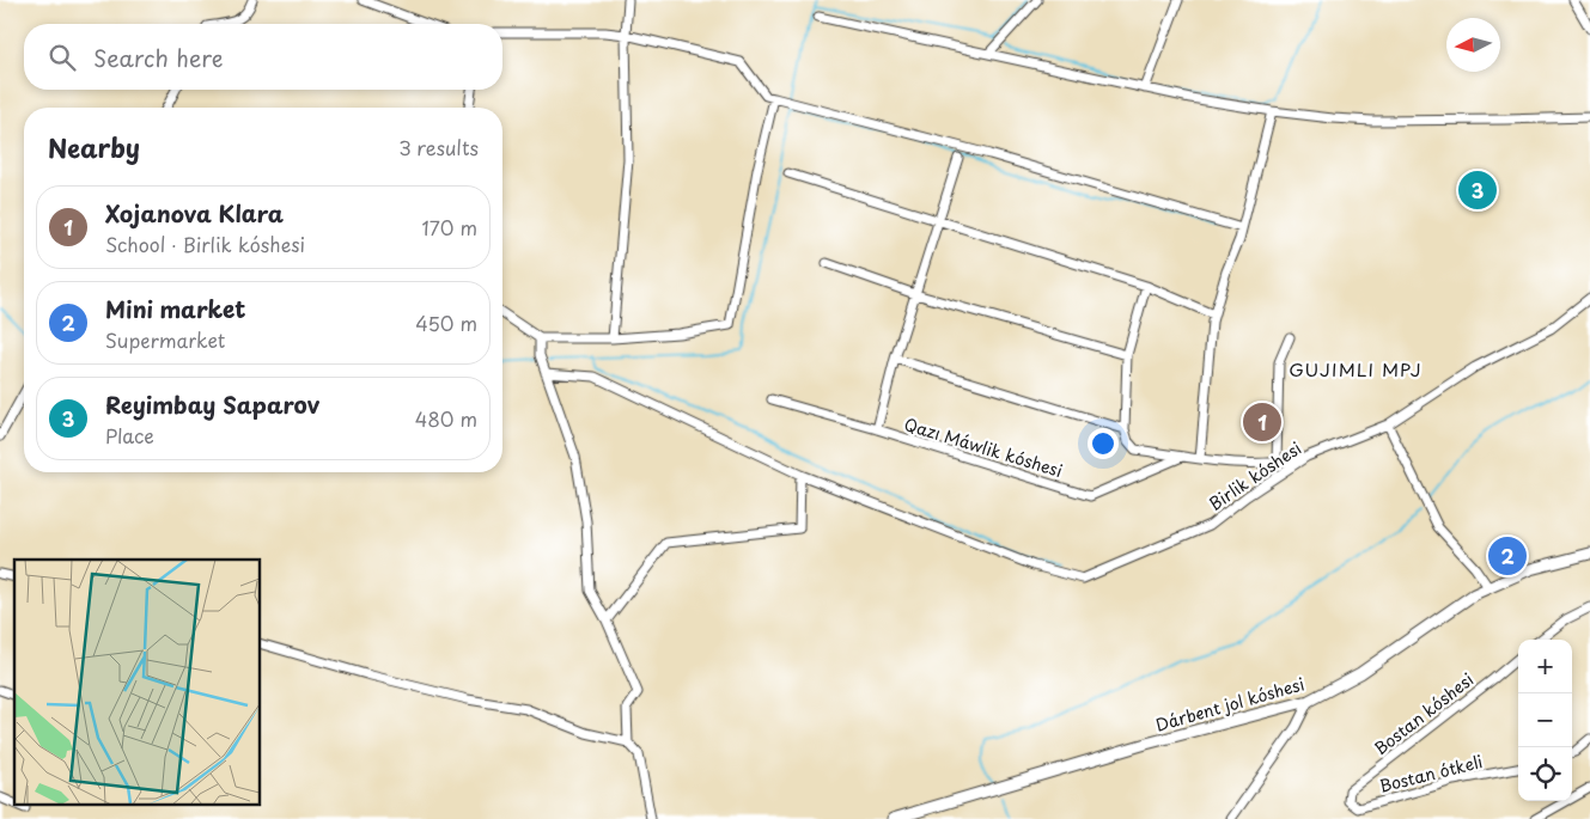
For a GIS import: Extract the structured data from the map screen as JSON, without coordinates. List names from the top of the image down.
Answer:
{
  "streets": {
    "main road": ["Dárbent jol kóshesi"],
    "street": [
      "Qazı Máwlik kóshesi",
      "Birlik kóshesi",
      "Bostan kóshesi",
      "Bostan ótkeli"
    ]
  },
  "crossings": [
    ["Bostan kóshesi", "Bostan ótkeli"]
  ],
  "districts": ["GUJIMLI MPJ"],
  "north": "left",
  "page": {
    "search": "Search here",
    "heading": ["Nearby", "3 results"],
    "pins": ["3", "1", "2"],
    "list": [
      {
        "mark": "1",
        "name": "Xojanova Klara",
        "note": "School · Birlik kóshesi",
        "value": "170 m"
      },
      {
        "mark": "2",
        "name": "Mini market",
        "note": "Supermarket",
        "value": "450 m"
      },
      {
        "mark": "3",
        "name": "Reyimbay Saparov",
        "note": "Place",
        "value": "480 m"
      }
    ],
    "map_buttons": ["+", "−"]
  }
}
